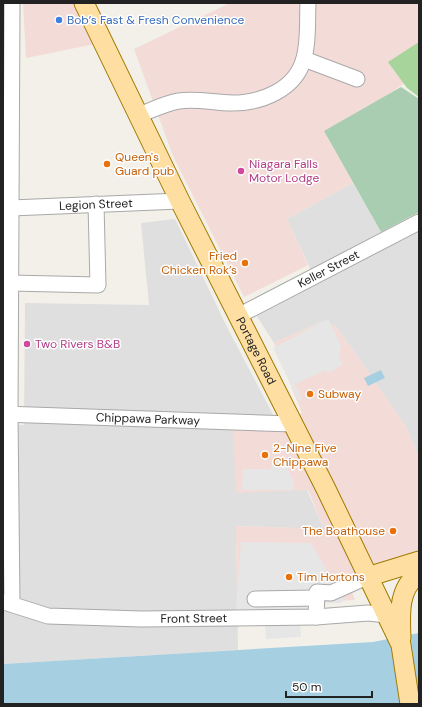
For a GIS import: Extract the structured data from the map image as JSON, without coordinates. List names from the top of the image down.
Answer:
{
  "streets": {
    "main road": ["Portage Road"],
    "street": [
      "Legion Street",
      "Keller Street",
      "Chippawa Parkway",
      "Front Street"
    ]
  },
  "crossings": [
    ["Legion Street", "Portage Road"],
    ["Keller Street", "Portage Road"],
    ["Portage Road", "Chippawa Parkway"],
    ["Portage Road", "Front Street"]
  ],
  "places": [
    "Bob’s Fast & Fresh Convenience",
    "Queen's Guard pub",
    "Niagara Falls Motor Lodge",
    "Fried Chicken Rok’s",
    "Two Rivers B&B",
    "Subway",
    "2-Nine Five Chippawa",
    "The Boathouse",
    "Tim Hortons"
  ],
  "scale_bar": "50 m"
}
